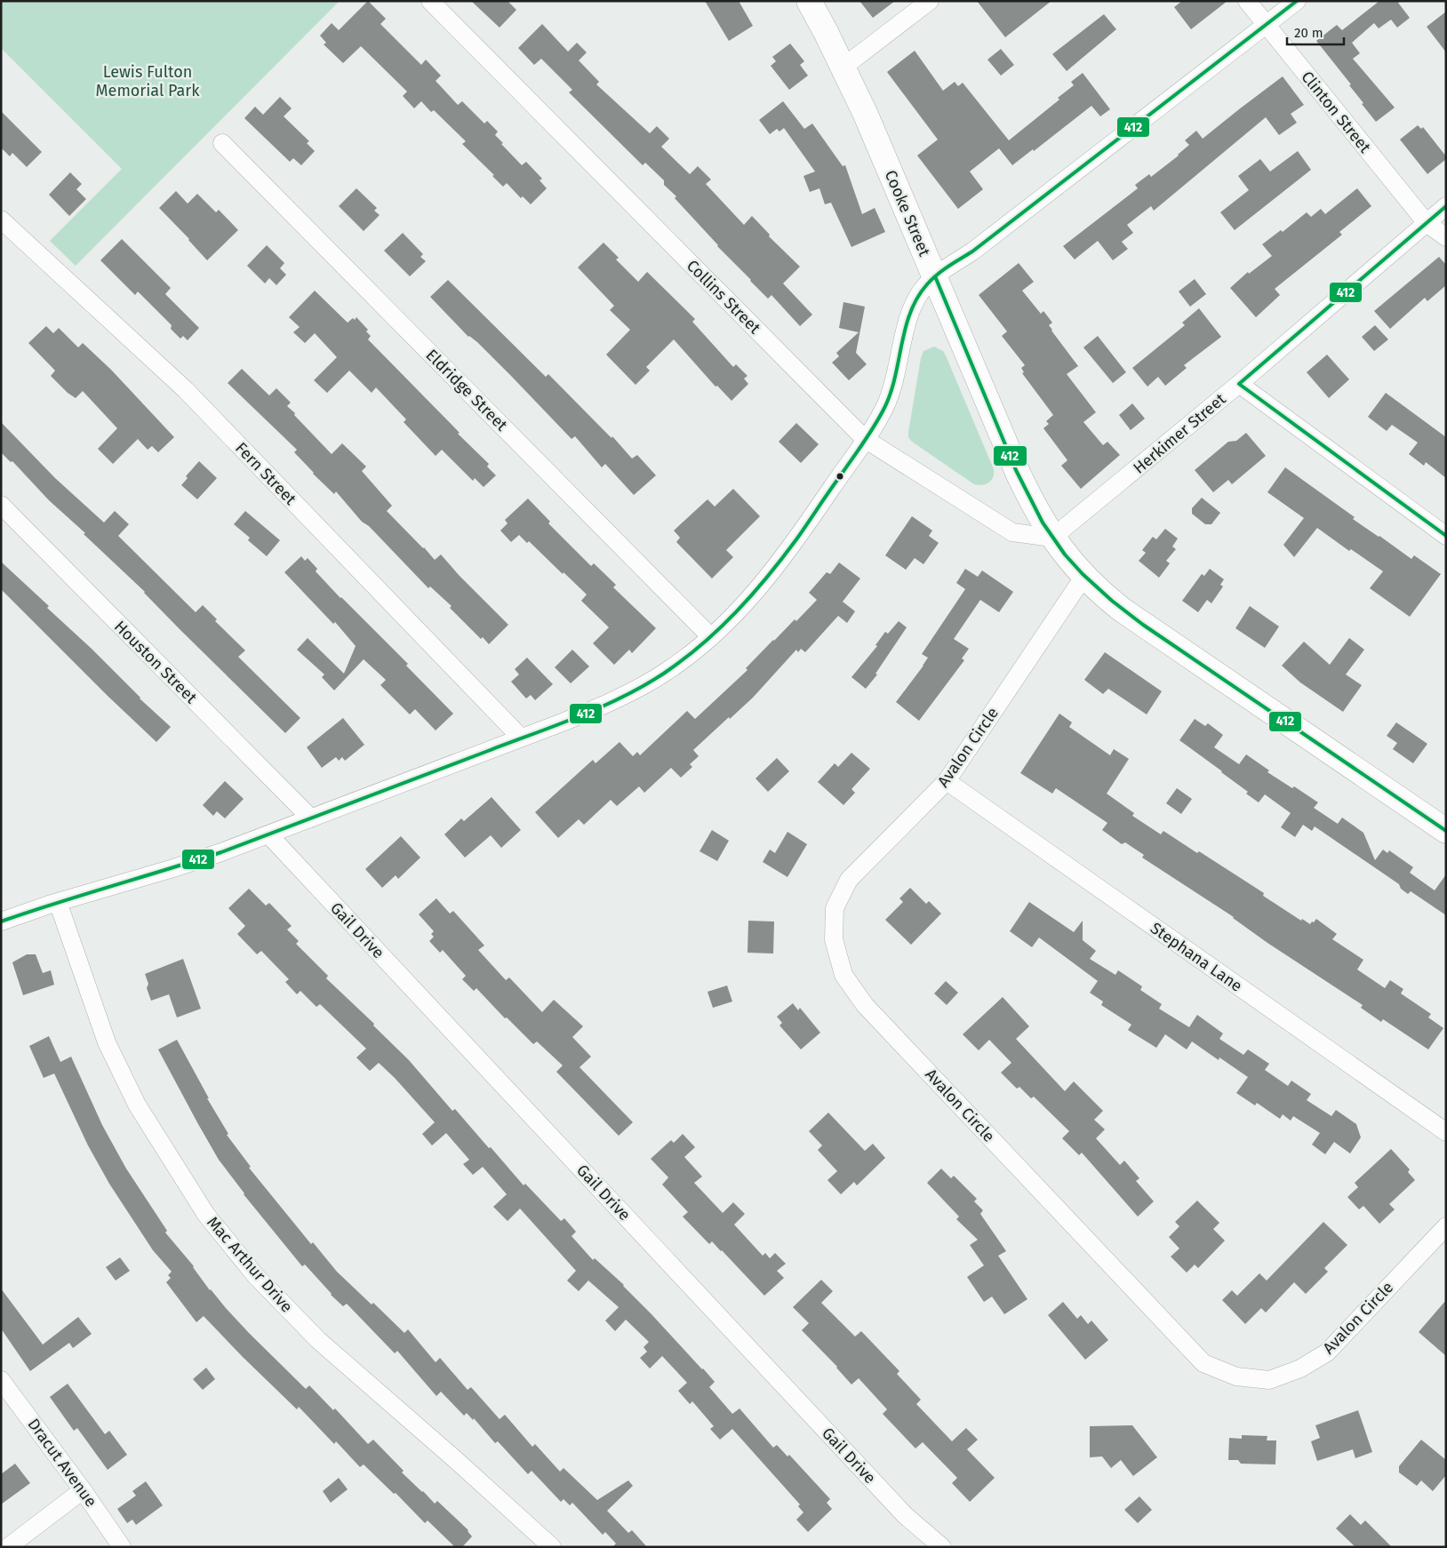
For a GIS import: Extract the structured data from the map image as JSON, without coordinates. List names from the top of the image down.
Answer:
{
  "streets": {
    "main road": ["Cooke Street"],
    "street": [
      "Clinton Street",
      "Collins Street",
      "Eldridge Street",
      "Herkimer Street",
      "Fern Street",
      "Houston Street",
      "Avalon Circle",
      "Gail Drive",
      "Stephana Lane",
      "Mac Arthur Drive",
      "Dracut Avenue"
    ]
  },
  "crossings": [
    ["Clinton Street", "Herkimer Street"],
    ["Cooke Street", "Collins Street"],
    ["Cooke Street", "Herkimer Street"],
    ["Cooke Street", "Avalon Circle"],
    ["Collins Street", "Herkimer Street"],
    ["Avalon Circle", "Stephana Lane"]
  ],
  "parks": ["Lewis Fulton Memorial Park"],
  "lines": ["transit line 412"],
  "scale_bar": "20 m"
}
